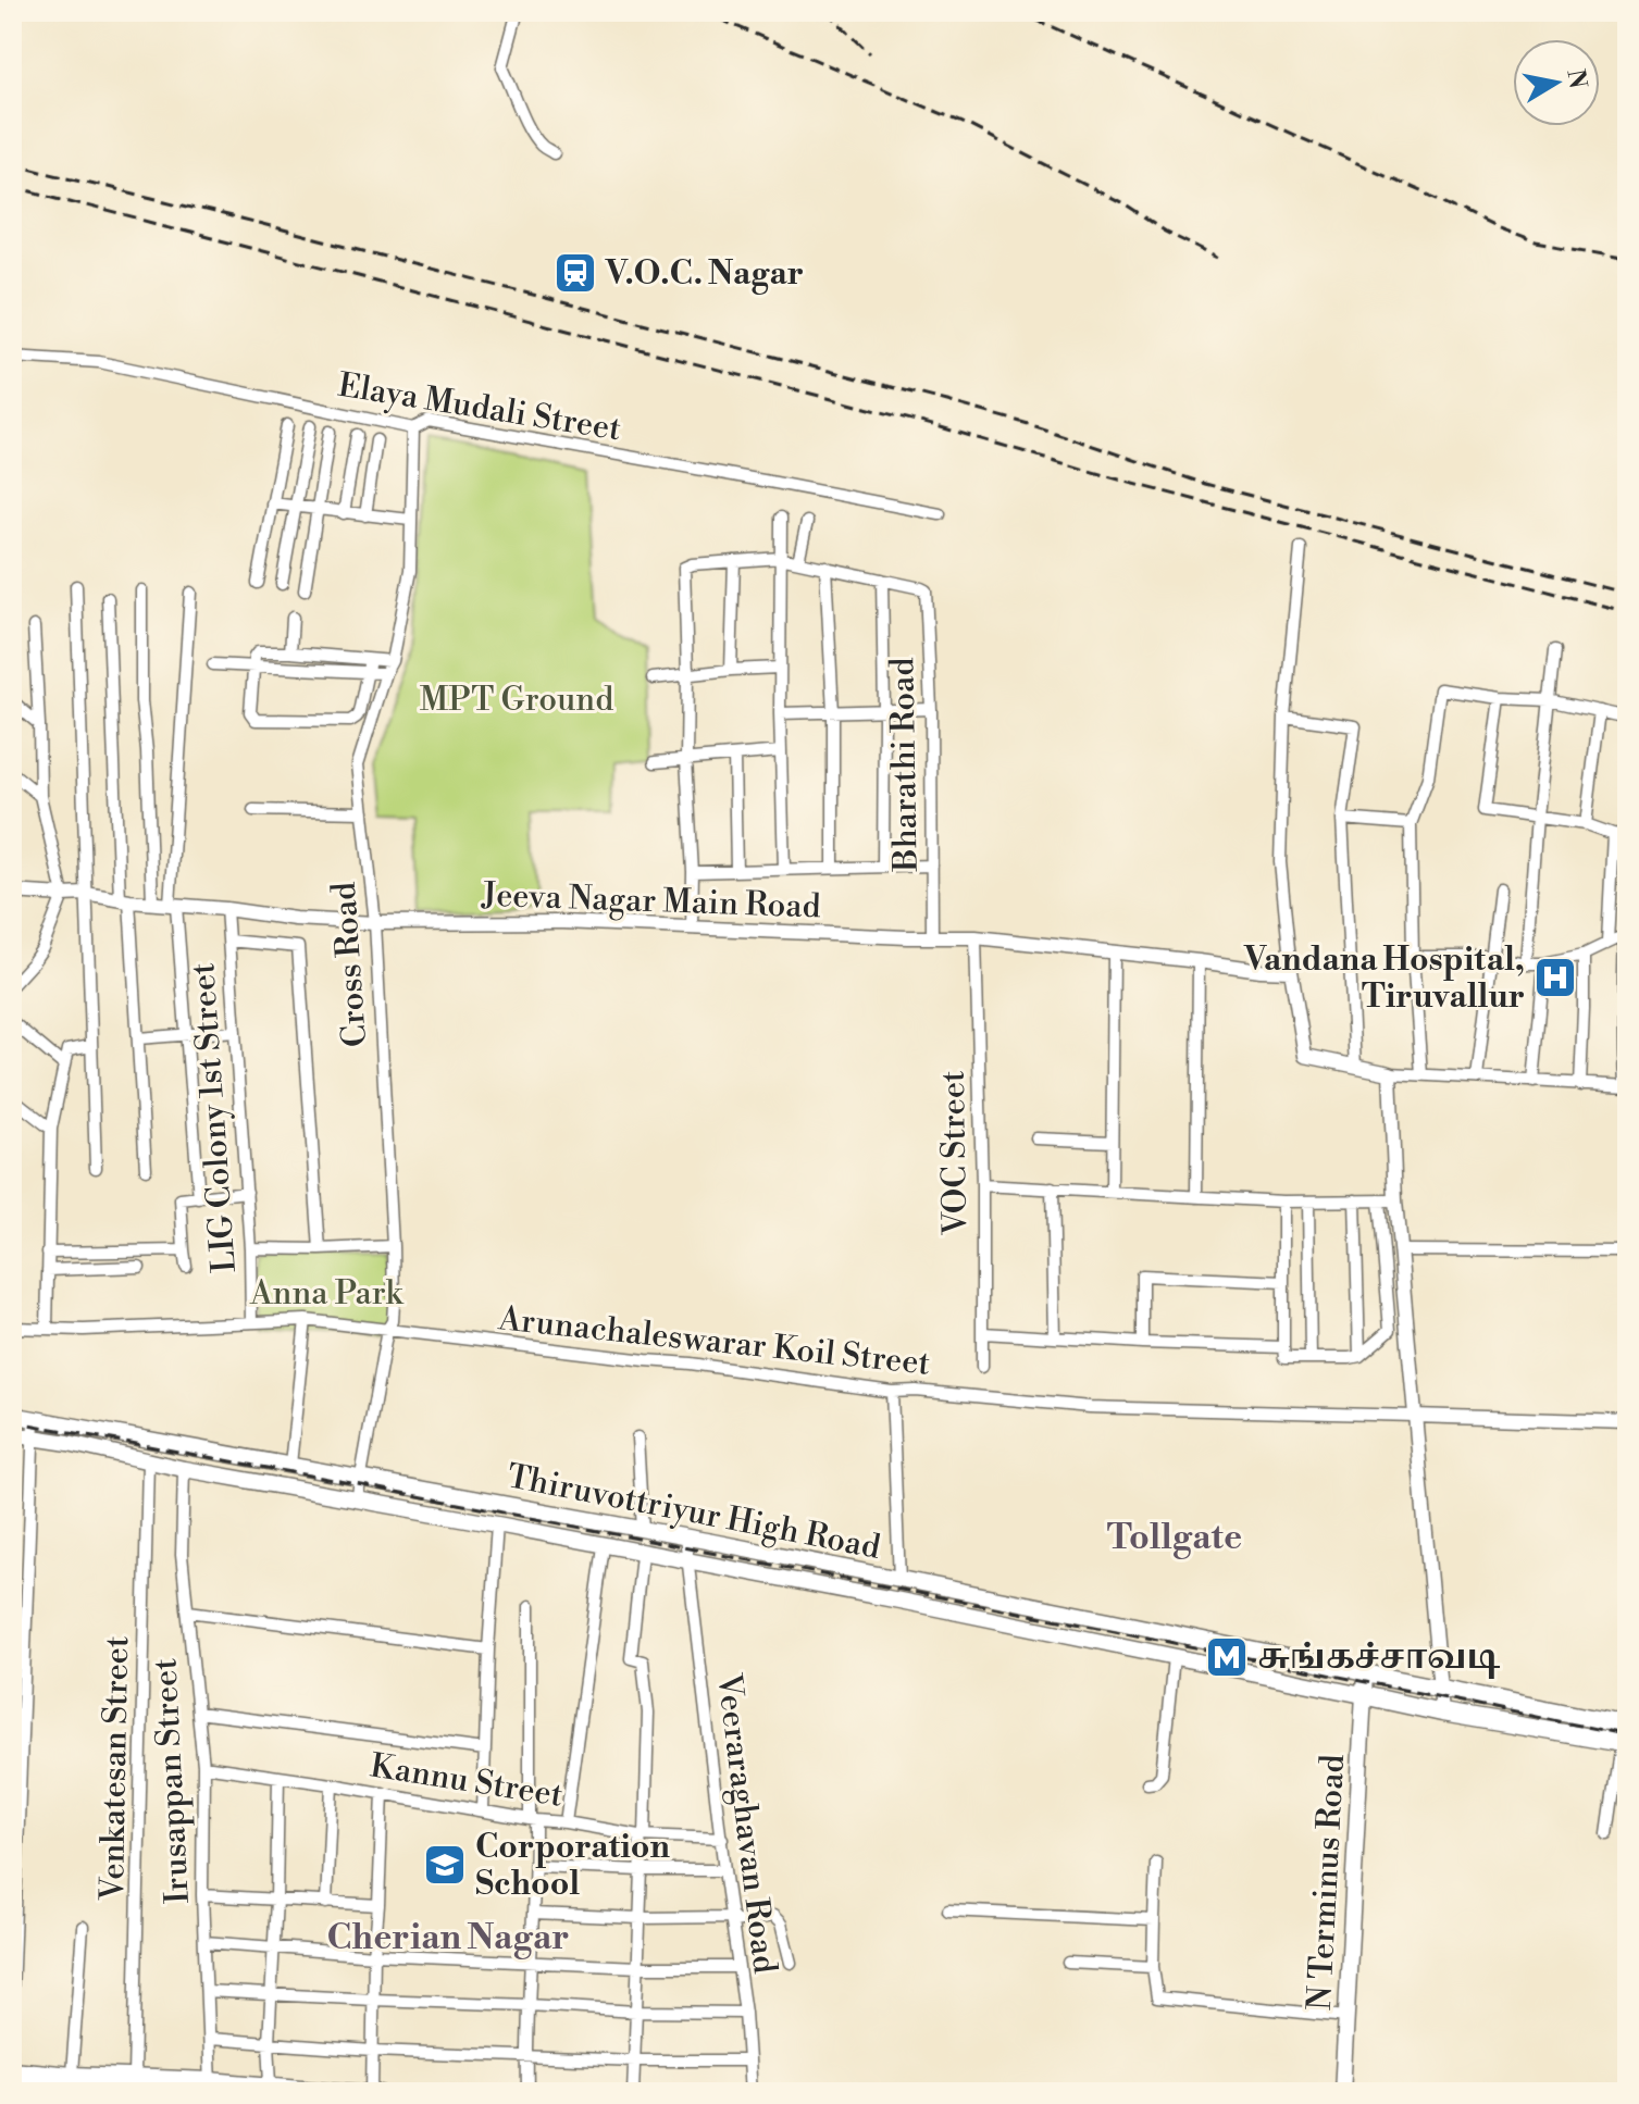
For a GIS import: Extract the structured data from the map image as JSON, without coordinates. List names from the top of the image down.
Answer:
{
  "streets": {
    "main road": ["Thiruvottriyur High Road", "N Terminus Road"],
    "street": [
      "Elaya Mudali Street",
      "Bharathi Road",
      "Jeeva Nagar Main Road",
      "Cross Road",
      "LIG Colony 1st Street",
      "VOC Street",
      "Arunachaleswarar Koil Street",
      "Venkatesan Street",
      "Kannu Street",
      "Irusappan Street",
      "Veeraraghavan Road"
    ]
  },
  "crossings": [
    ["Elaya Mudali Street", "Cross Road"],
    ["Bharathi Road", "Jeeva Nagar Main Road"],
    ["Jeeva Nagar Main Road", "Cross Road"],
    ["Jeeva Nagar Main Road", "LIG Colony 1st Street"],
    ["Jeeva Nagar Main Road", "VOC Street"],
    ["Cross Road", "Arunachaleswarar Koil Street"],
    ["Cross Road", "Thiruvottriyur High Road"],
    ["LIG Colony 1st Street", "Arunachaleswarar Koil Street"],
    ["Thiruvottriyur High Road", "Venkatesan Street"],
    ["Thiruvottriyur High Road", "Irusappan Street"],
    ["Thiruvottriyur High Road", "Veeraraghavan Road"],
    ["Thiruvottriyur High Road", "N Terminus Road"],
    ["Kannu Street", "Irusappan Street"],
    ["Kannu Street", "Veeraraghavan Road"]
  ],
  "districts": ["Tollgate", "Cherian Nagar"],
  "parks": ["MPT Ground", "Anna Park"],
  "places": {
    "station": ["V.O.C. Nagar"],
    "hospital": ["Vandana Hospital, Tiruvallur"],
    "metro station": ["சுங்கச்சாவடி"],
    "school or university": ["Corporation School"]
  },
  "north": "right"
}
